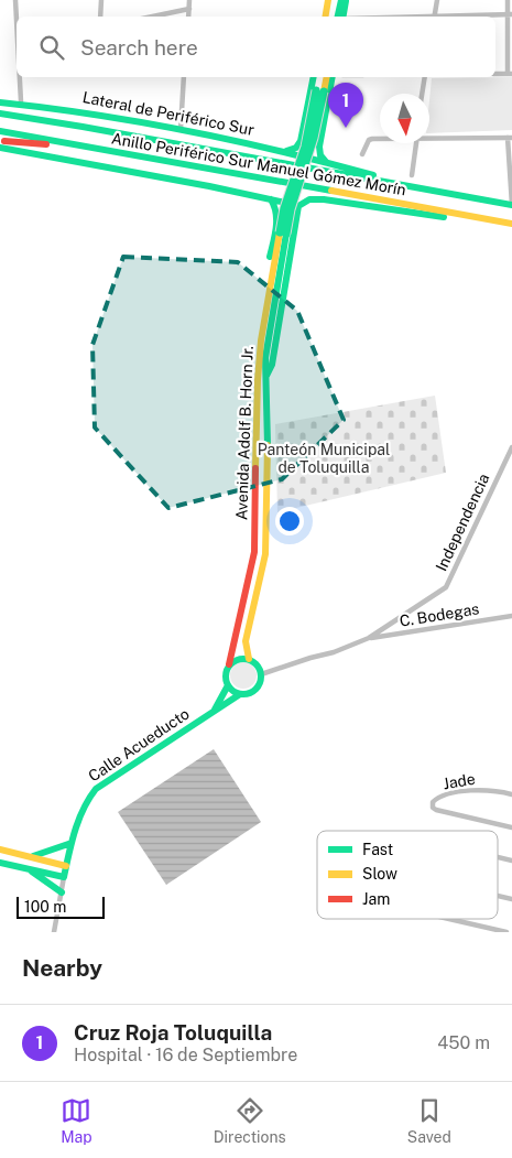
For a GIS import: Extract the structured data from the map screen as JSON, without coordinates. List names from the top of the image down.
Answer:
{
  "streets": {
    "main road": [
      "Lateral de Periférico Sur",
      "Anillo Periférico Sur Manuel Gómez Morín",
      "Avenida Adolf B. Horn Jr.",
      "Calle Acueducto"
    ],
    "street": ["Independencia", "C. Bodegas", "Jade"]
  },
  "crossings": [
    ["Lateral de Periférico Sur", "Anillo Periférico Sur Manuel Gómez Morín"],
    ["Avenida Adolf B. Horn Jr.", "Independencia"],
    ["Avenida Adolf B. Horn Jr.", "Calle Acueducto"],
    ["Independencia", "C. Bodegas"],
    ["Independencia", "Calle Acueducto"]
  ],
  "parks": ["Panteón Municipal de Toluquilla"],
  "legend": ["Fast", "Slow", "Jam"],
  "scale_bar": "100 m",
  "north": "bottom",
  "page": {
    "search": "Search here",
    "pins": "1",
    "scale": "100 m",
    "heading": "Nearby",
    "list": [
      {
        "mark": "1",
        "name": "Cruz Roja Toluquilla",
        "note": "Hospital · 16 de Septiembre",
        "value": "450 m"
      }
    ],
    "nav": ["Map", "Directions", "Saved"]
  }
}
